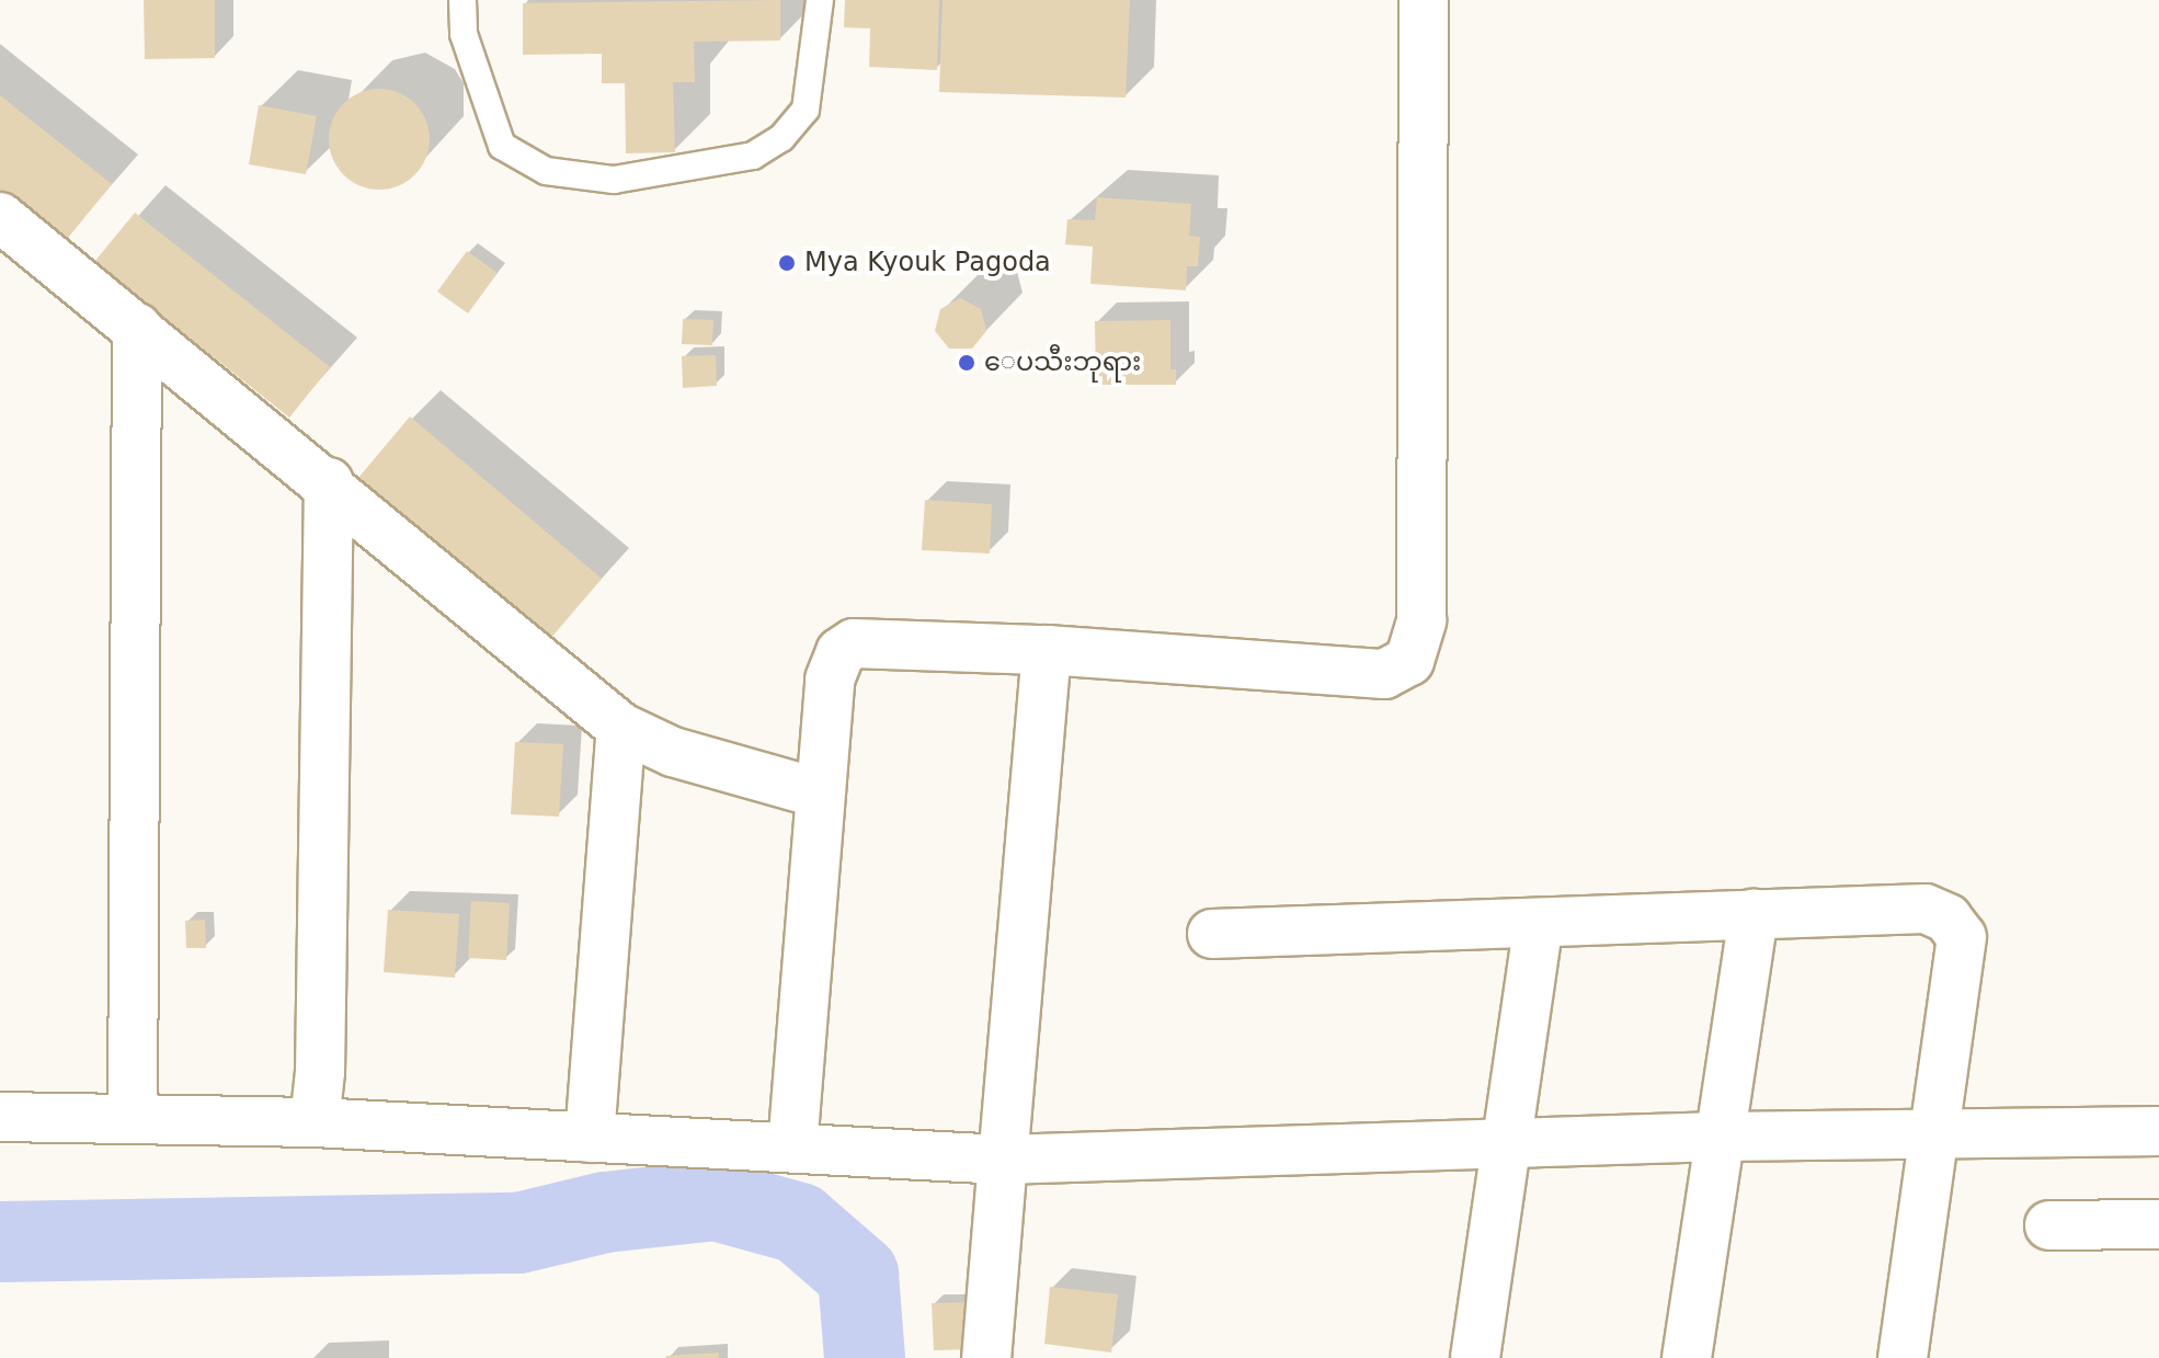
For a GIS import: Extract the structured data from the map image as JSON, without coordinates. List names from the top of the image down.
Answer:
{
  "places": ["Mya Kyouk Pagoda", "ေပသီးဘုရား"]
}
